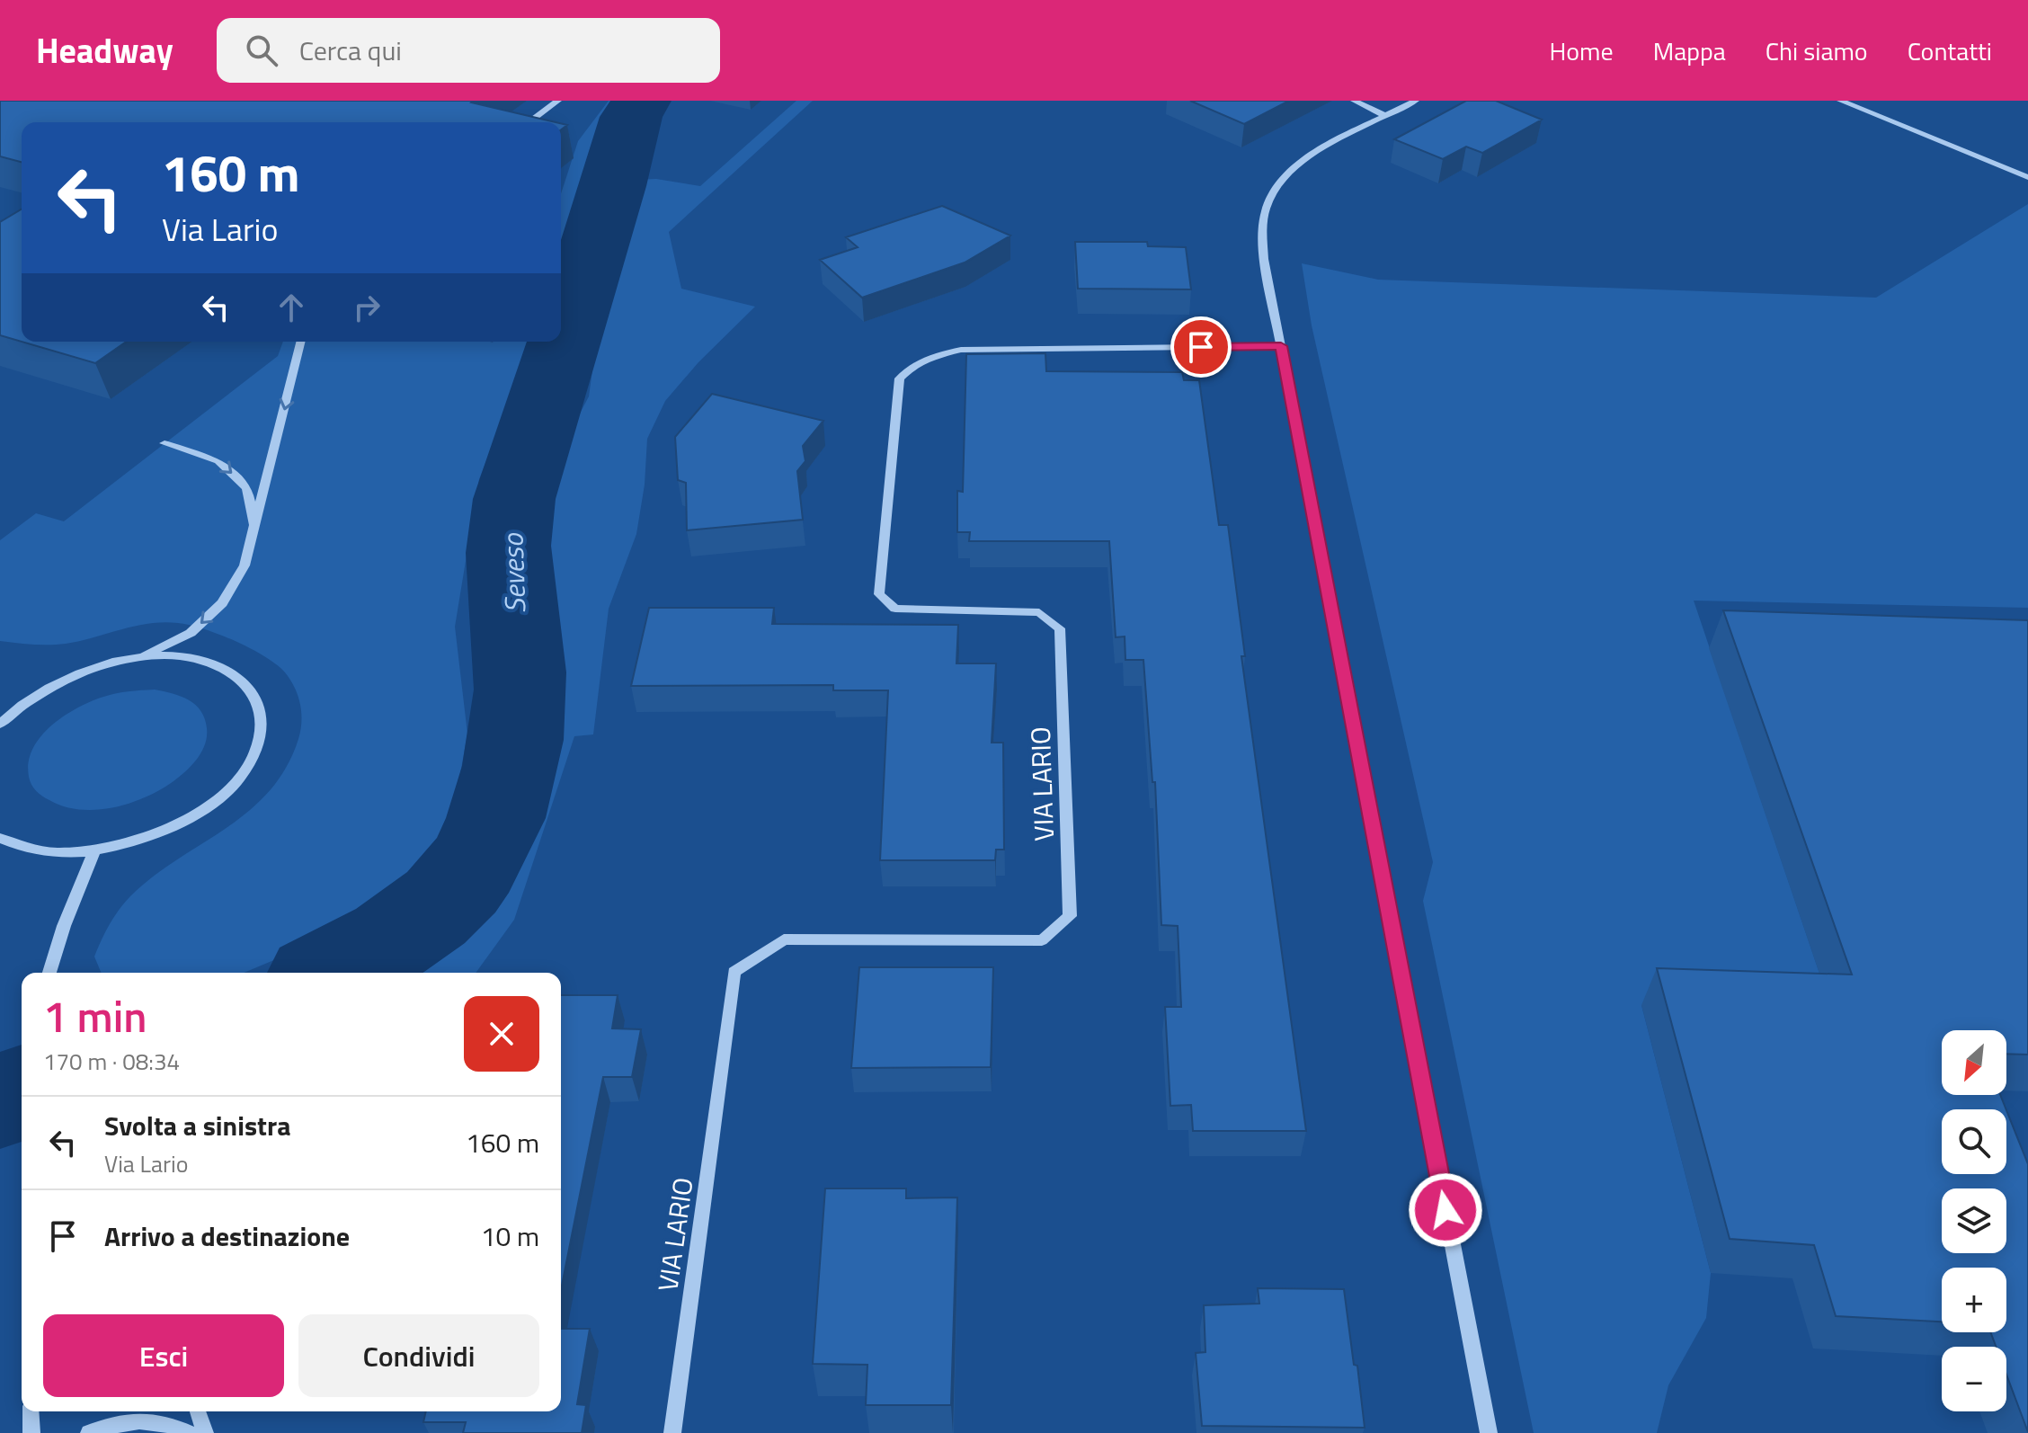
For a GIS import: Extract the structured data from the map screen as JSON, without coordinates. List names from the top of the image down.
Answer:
{
  "streets": {
    "street": ["VIA LARIO"]
  },
  "water": ["Seveso"],
  "north": "bottom left",
  "page": {
    "header": "Headway",
    "search": "Cerca qui",
    "nav": [
      "Home",
      "Mappa",
      "Chi siamo",
      "Contatti"
    ],
    "turn": ["160 m", "Via Lario"],
    "heading": ["1 min", "170 m · 08:34"],
    "map_buttons": ["+", "−"],
    "list": [
      {
        "name": "Svolta a sinistra",
        "note": "Via Lario",
        "value": "160 m"
      },
      {
        "name": "Arrivo a destinazione",
        "value": "10 m"
      }
    ],
    "buttons": ["Esci", "Condividi"]
  }
}
